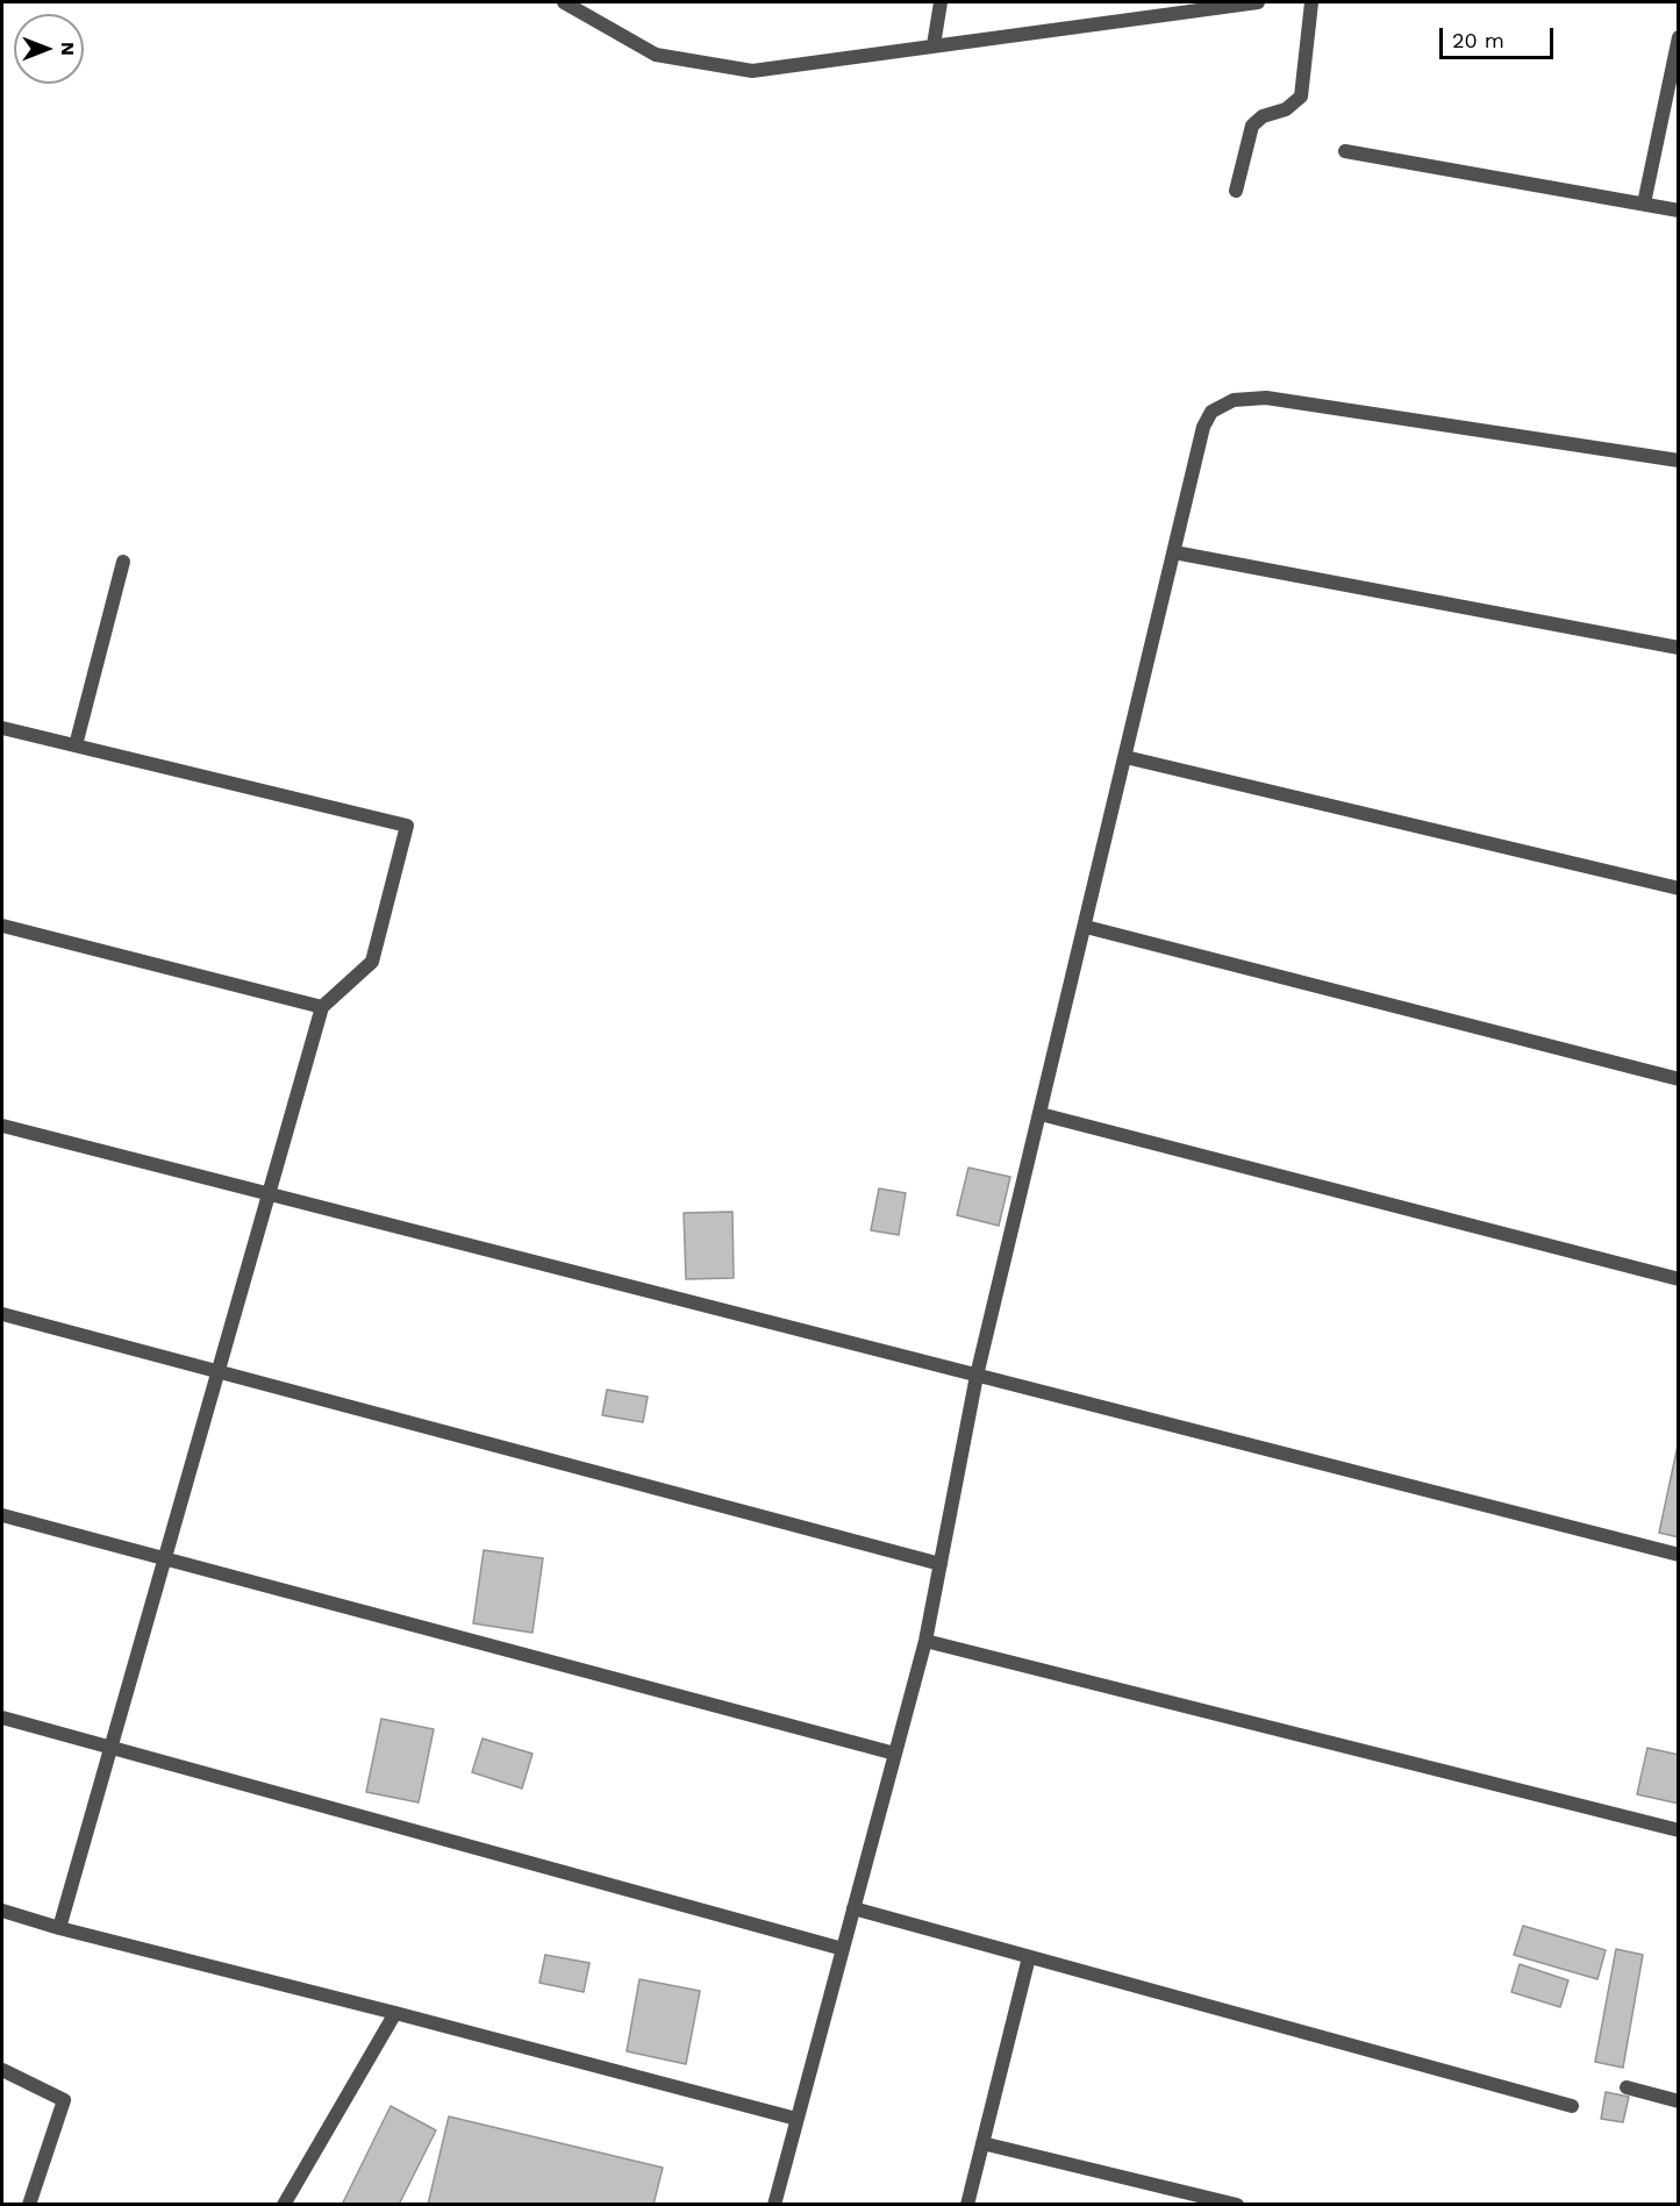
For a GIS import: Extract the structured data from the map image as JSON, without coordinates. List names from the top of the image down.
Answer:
{
  "scale_bar": "20 m",
  "north": "right"
}
